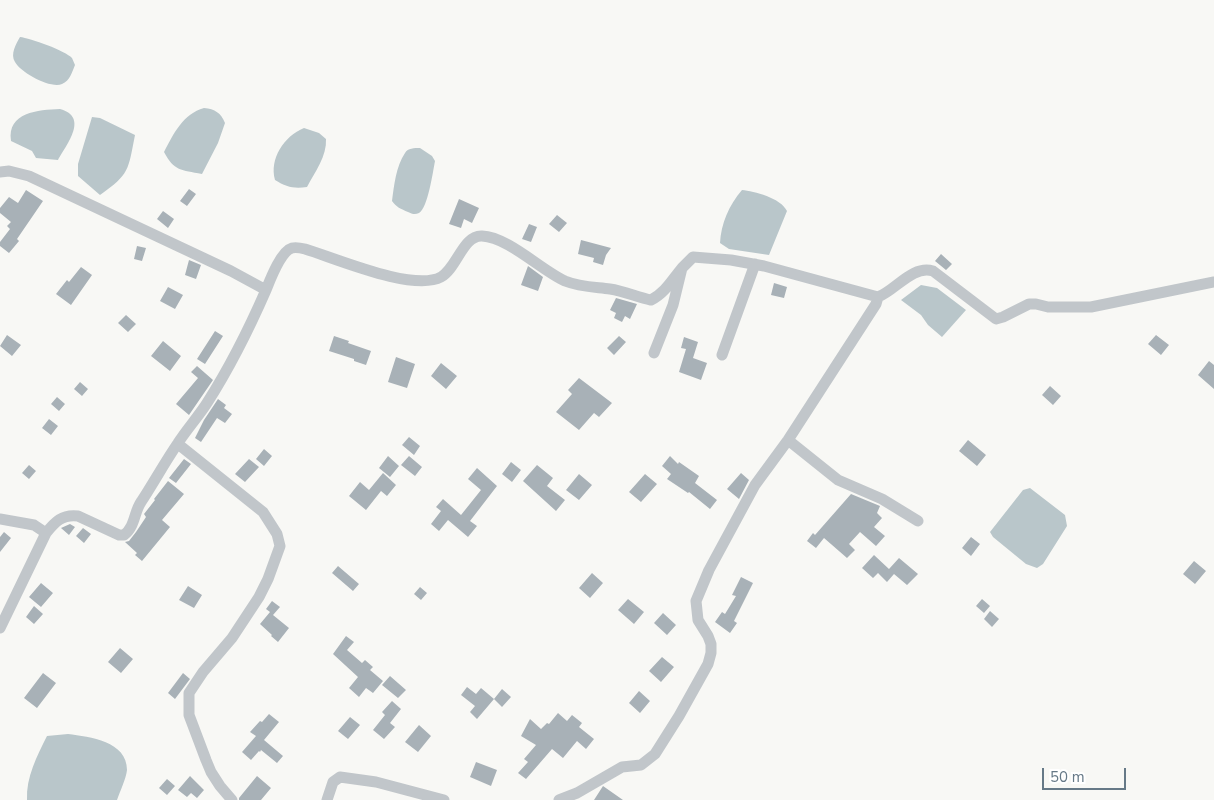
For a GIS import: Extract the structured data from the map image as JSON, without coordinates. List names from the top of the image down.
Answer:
{
  "scale_bar": "50 m"
}
